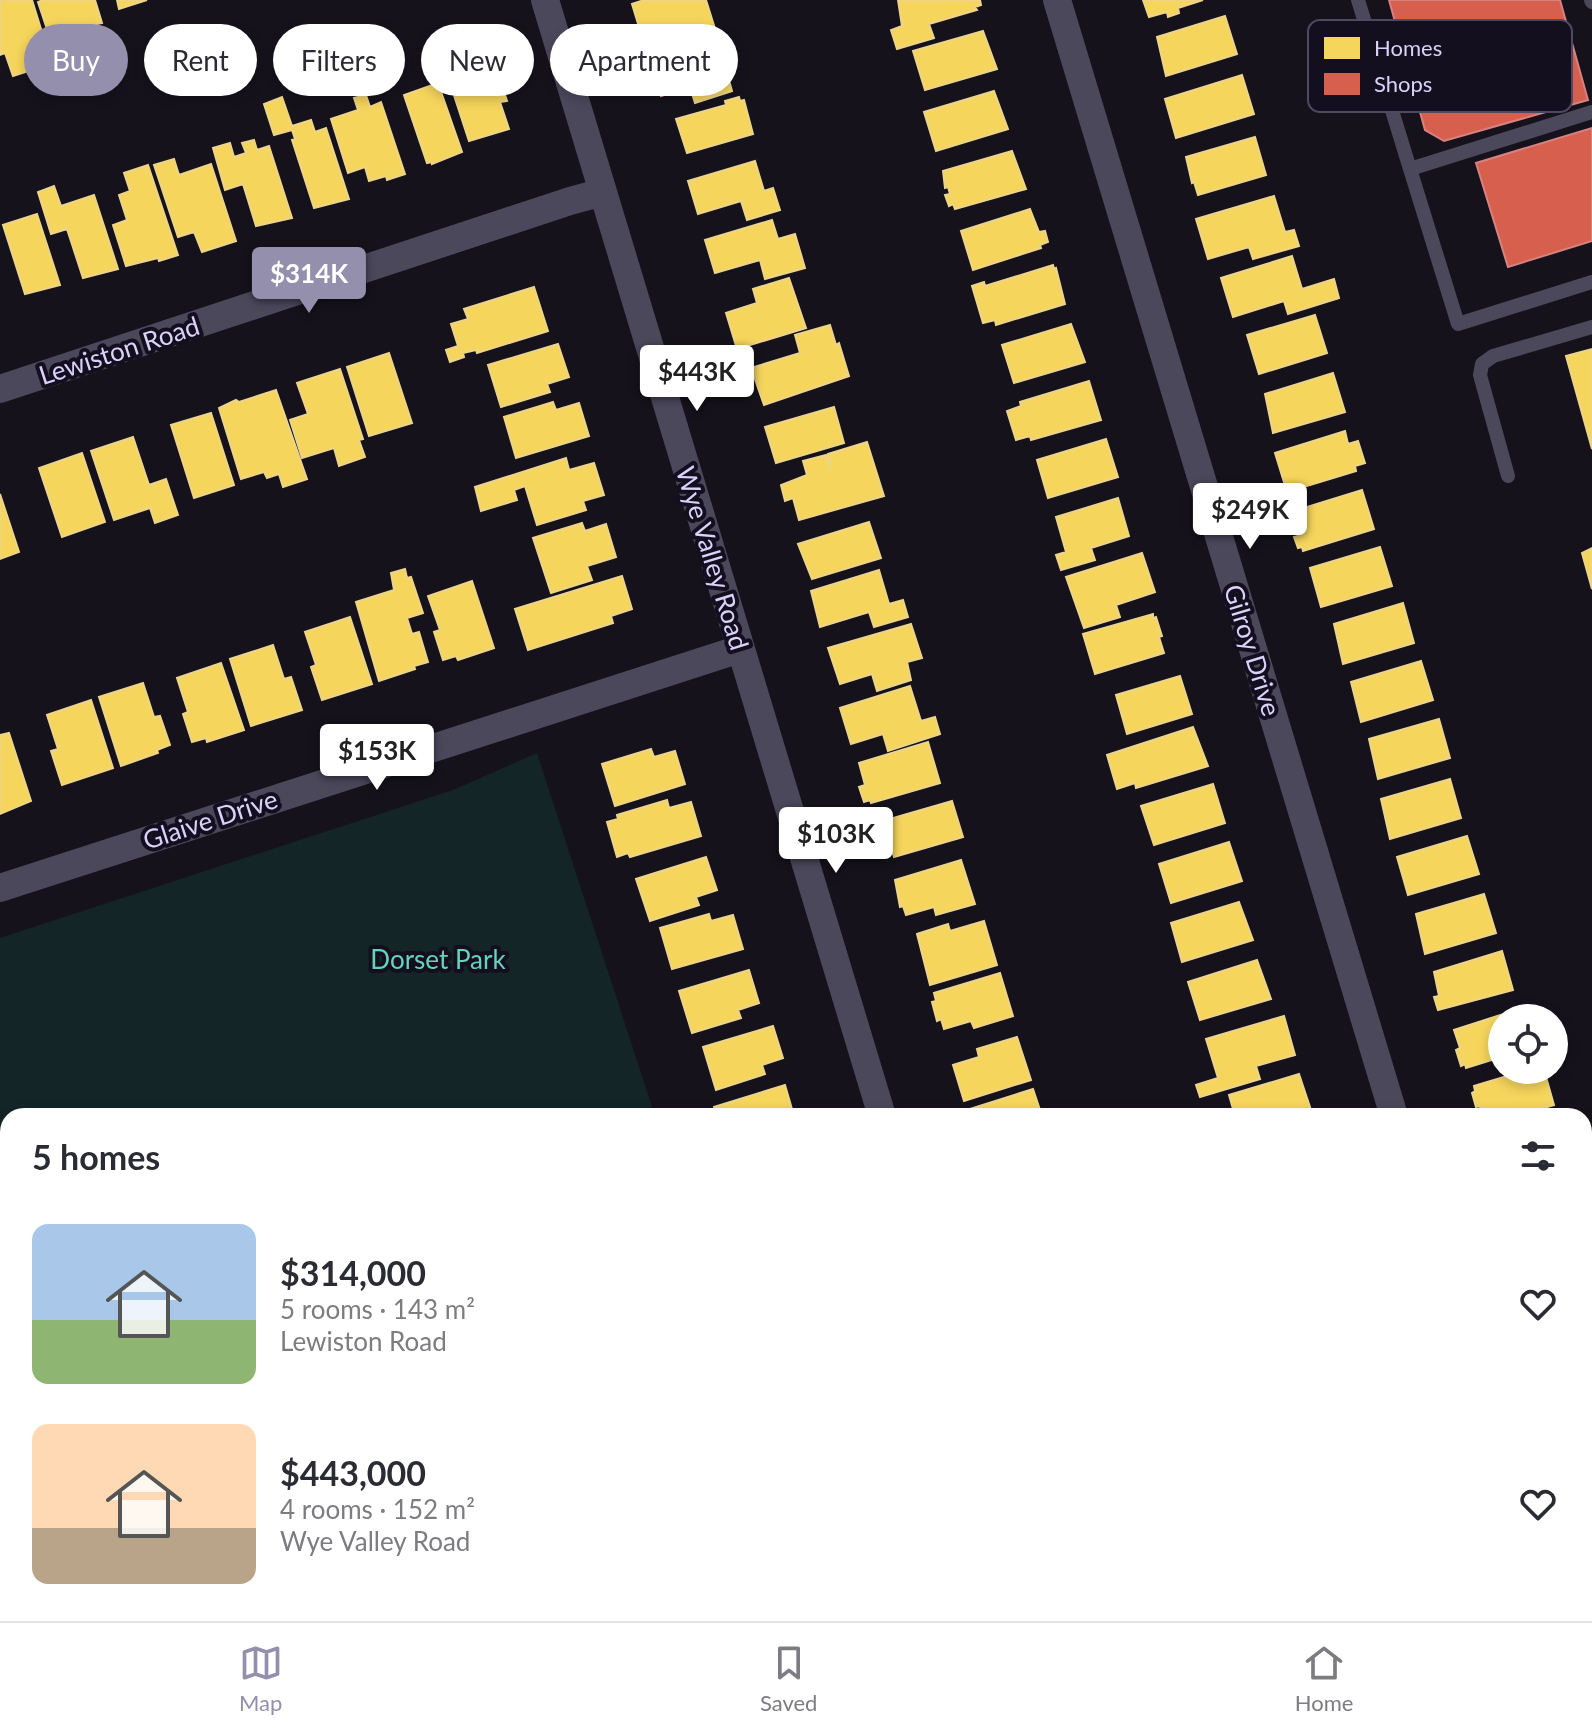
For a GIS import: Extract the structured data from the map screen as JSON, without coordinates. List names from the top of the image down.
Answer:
{
  "streets": {
    "street": [
      "Lewiston Road",
      "Wye Valley Road",
      "Gilroy Drive",
      "Glaive Drive"
    ]
  },
  "crossings": [
    ["Lewiston Road", "Wye Valley Road"],
    ["Wye Valley Road", "Glaive Drive"]
  ],
  "parks": ["Dorset Park"],
  "legend": ["Homes", "Shops"],
  "page": {
    "chip": [
      "Buy",
      "Rent",
      "Filters",
      "New",
      "Apartment"
    ],
    "price": [
      "$314K",
      "$443K",
      "$249K",
      "$153K",
      "$103K"
    ],
    "heading": "5 homes",
    "list": [
      {
        "name": "$314,000",
        "note": "5 rooms · 143 m² · Lewiston Road"
      },
      {
        "name": "$443,000",
        "note": "4 rooms · 152 m² · Wye Valley Road"
      }
    ],
    "tabs": ["Map", "Saved", "Home"]
  }
}
